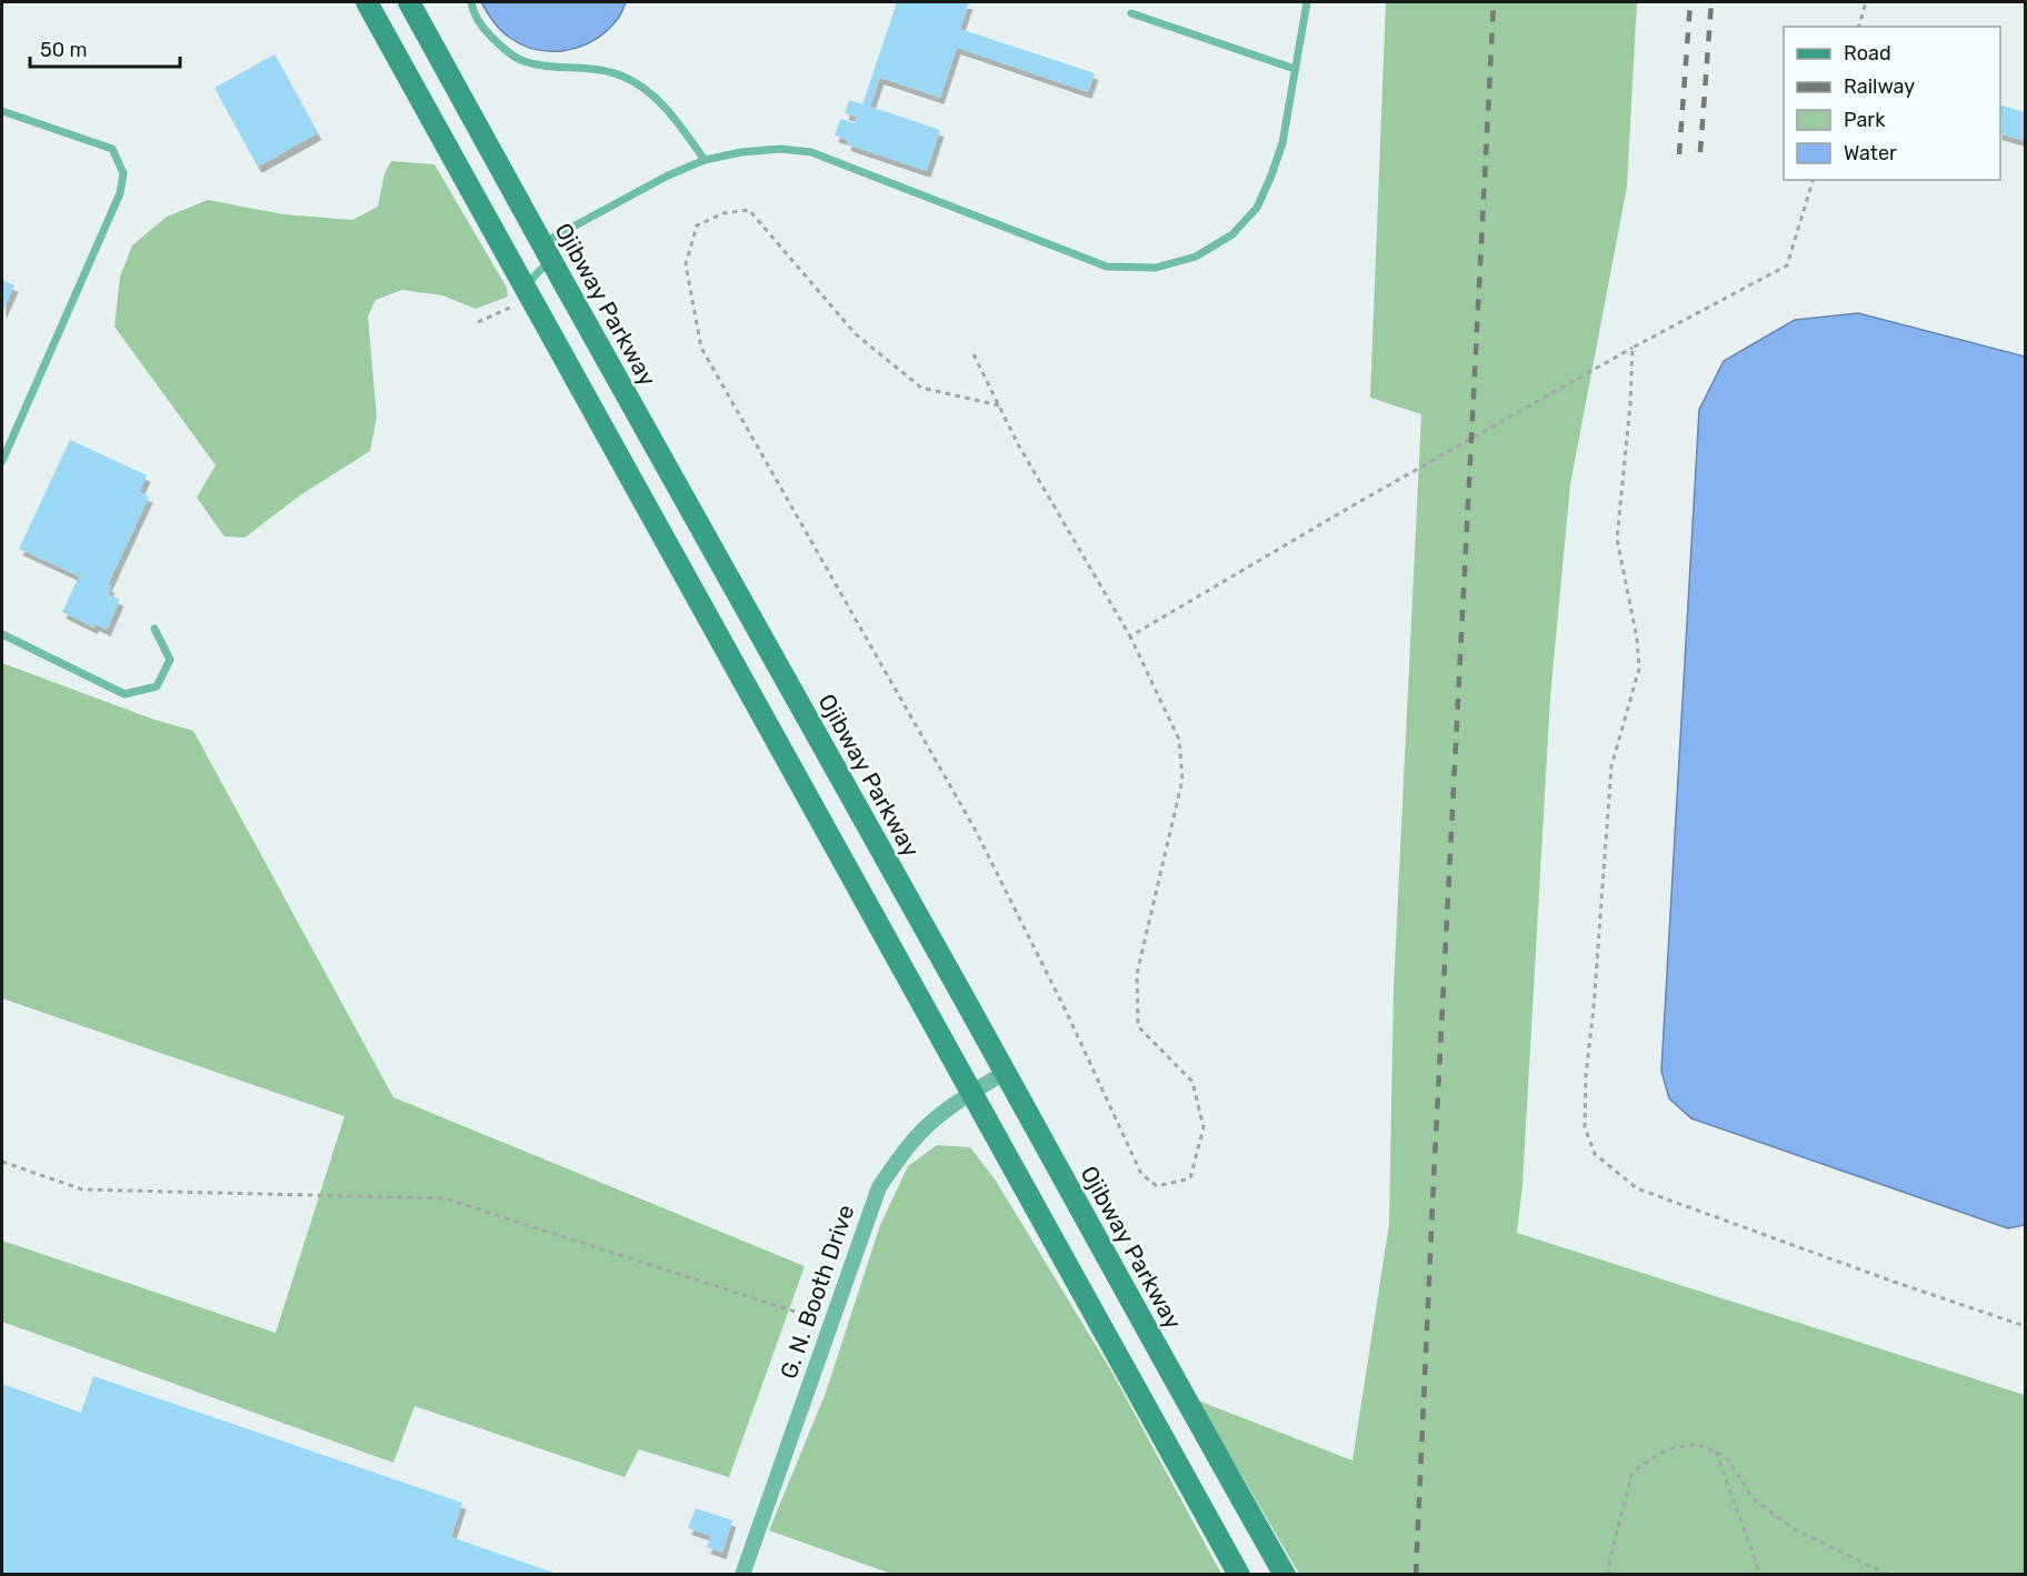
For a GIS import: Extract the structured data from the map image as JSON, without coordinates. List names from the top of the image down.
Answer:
{
  "streets": {
    "main road": ["Ojibway Parkway"],
    "street": ["G. N. Booth Drive"]
  },
  "crossings": [
    ["Ojibway Parkway", "G. N. Booth Drive"]
  ],
  "legend": [
    "Road",
    "Railway",
    "Park",
    "Water"
  ],
  "scale_bar": "50 m"
}
